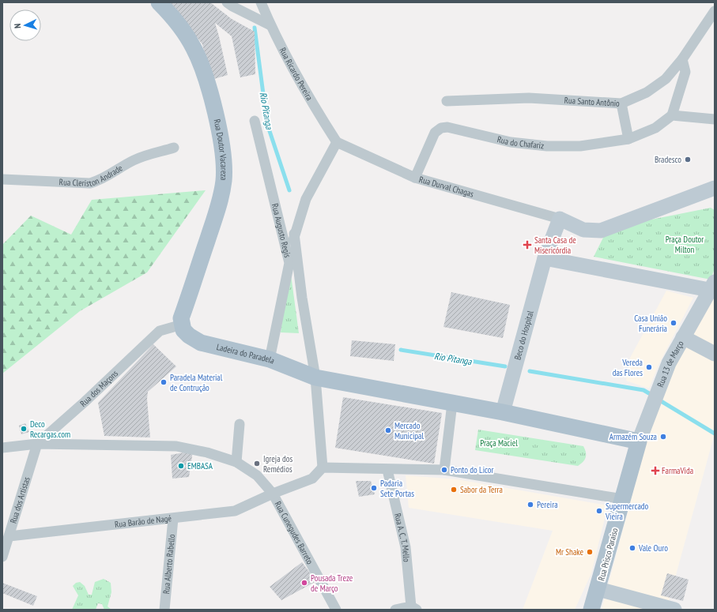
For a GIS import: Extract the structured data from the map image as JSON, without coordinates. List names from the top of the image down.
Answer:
{
  "streets": {
    "main road": ["Rua Doutor Vacareza", "Ladeira do Paradela", "Rua Prisco Paraiso"],
    "street": [
      "Rua Ricardo Pereira",
      "Rua Santo Antônio",
      "Rua do Chafariz",
      "Rua Cleriston Andrade",
      "Rua Durval Chagas",
      "Rua Augusto Regis",
      "Beco do Hospital",
      "Rua 13 de Março",
      "Rua dos Maçons",
      "Rua dos Artistas",
      "Rua Barão de Nagé",
      "Rua Cunegudes Barreto",
      "Rua A. C. T. Mello",
      "Rua Alberto Rabello"
    ]
  },
  "crossings": [
    ["Rua Ricardo Pereira", "Rua Durval Chagas"],
    ["Rua do Chafariz", "Rua Durval Chagas"],
    ["Rua Doutor Vacareza", "Ladeira do Paradela"],
    ["Rua Doutor Vacareza", "Rua dos Maçons"],
    ["Rua Augusto Regis", "Ladeira do Paradela"],
    ["Ladeira do Paradela", "Rua dos Maçons"],
    ["Rua dos Maçons", "Rua dos Artistas"],
    ["Rua dos Maçons", "Rua Cunegudes Barreto"],
    ["Rua dos Artistas", "Rua Barão de Nagé"],
    ["Rua dos Artistas", "Rua Cunegudes Barreto"],
    ["Rua Barão de Nagé", "Rua Cunegudes Barreto"],
    ["Rua Barão de Nagé", "Rua Alberto Rabello"]
  ],
  "water": ["Rio Pitanga"],
  "parks": ["Praça Doutor Milton", "Praça Maciel"],
  "places": {
    "other": [
      "Bradesco",
      "Casa União Funerária",
      "Vereda das Flores",
      "Paradela Material de Contrução",
      "Deco Recargas.com",
      "Mercado Municipal",
      "Armazém Souza",
      "Igreja dos Remédios",
      "EMBASA",
      "Ponto do Licor",
      "Padaria Sete Portas",
      "Sabor da Terra",
      "Pereira",
      "Supermercado Vieira",
      "Vale Ouro",
      "Mr Shake",
      "Pousada Treze de Março"
    ],
    "health": ["Santa Casa de Misericórdia", "FarmaVida"]
  },
  "north": "left"
}
